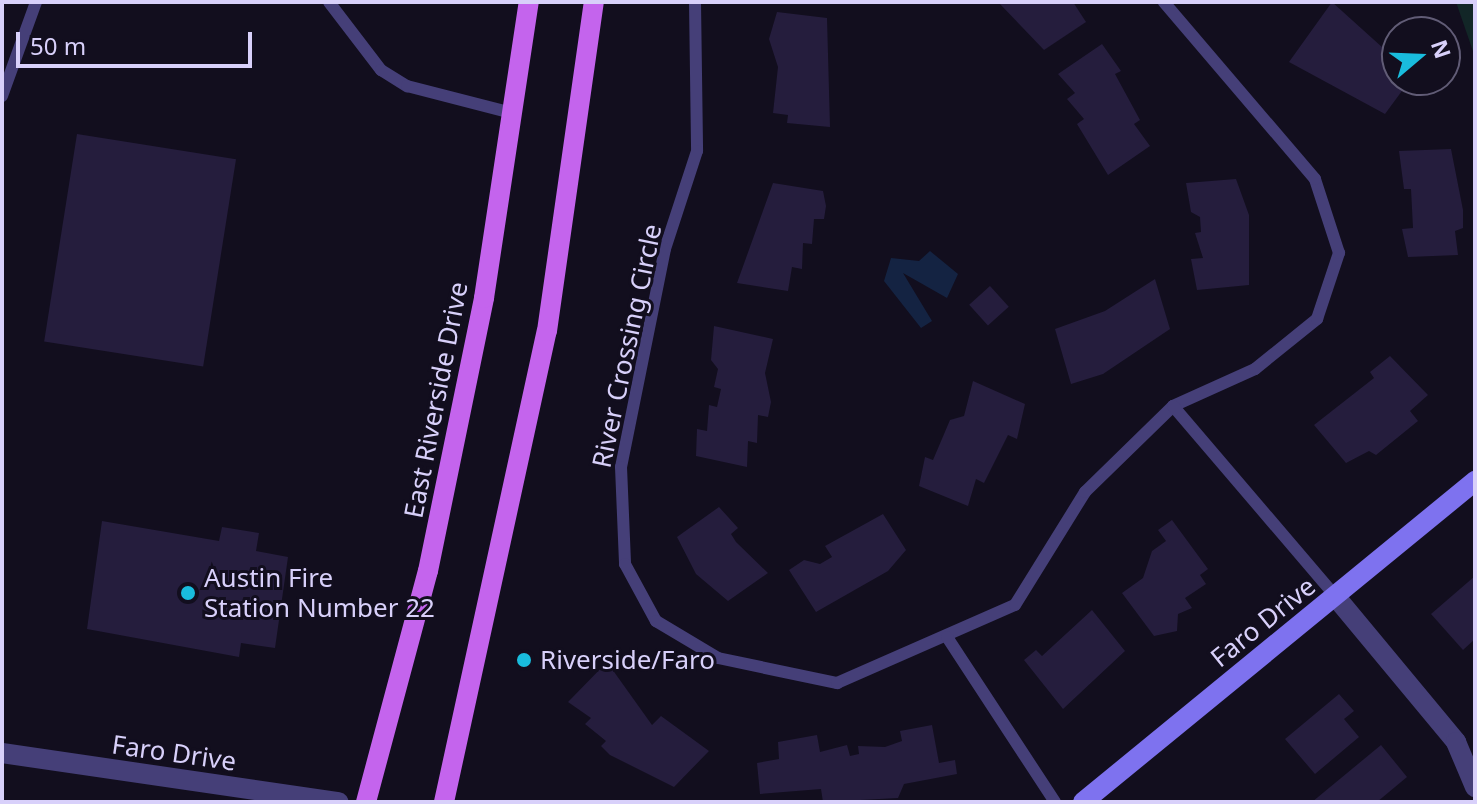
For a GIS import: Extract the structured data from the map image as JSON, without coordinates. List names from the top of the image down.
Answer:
{
  "streets": {
    "main road": ["East Riverside Drive"],
    "street": ["Faro Drive"],
    "lane": ["River Crossing Circle"]
  },
  "places": ["Austin Fire Station Number 22", "Riverside/Faro"],
  "scale_bar": "50 m",
  "north": "right"
}
